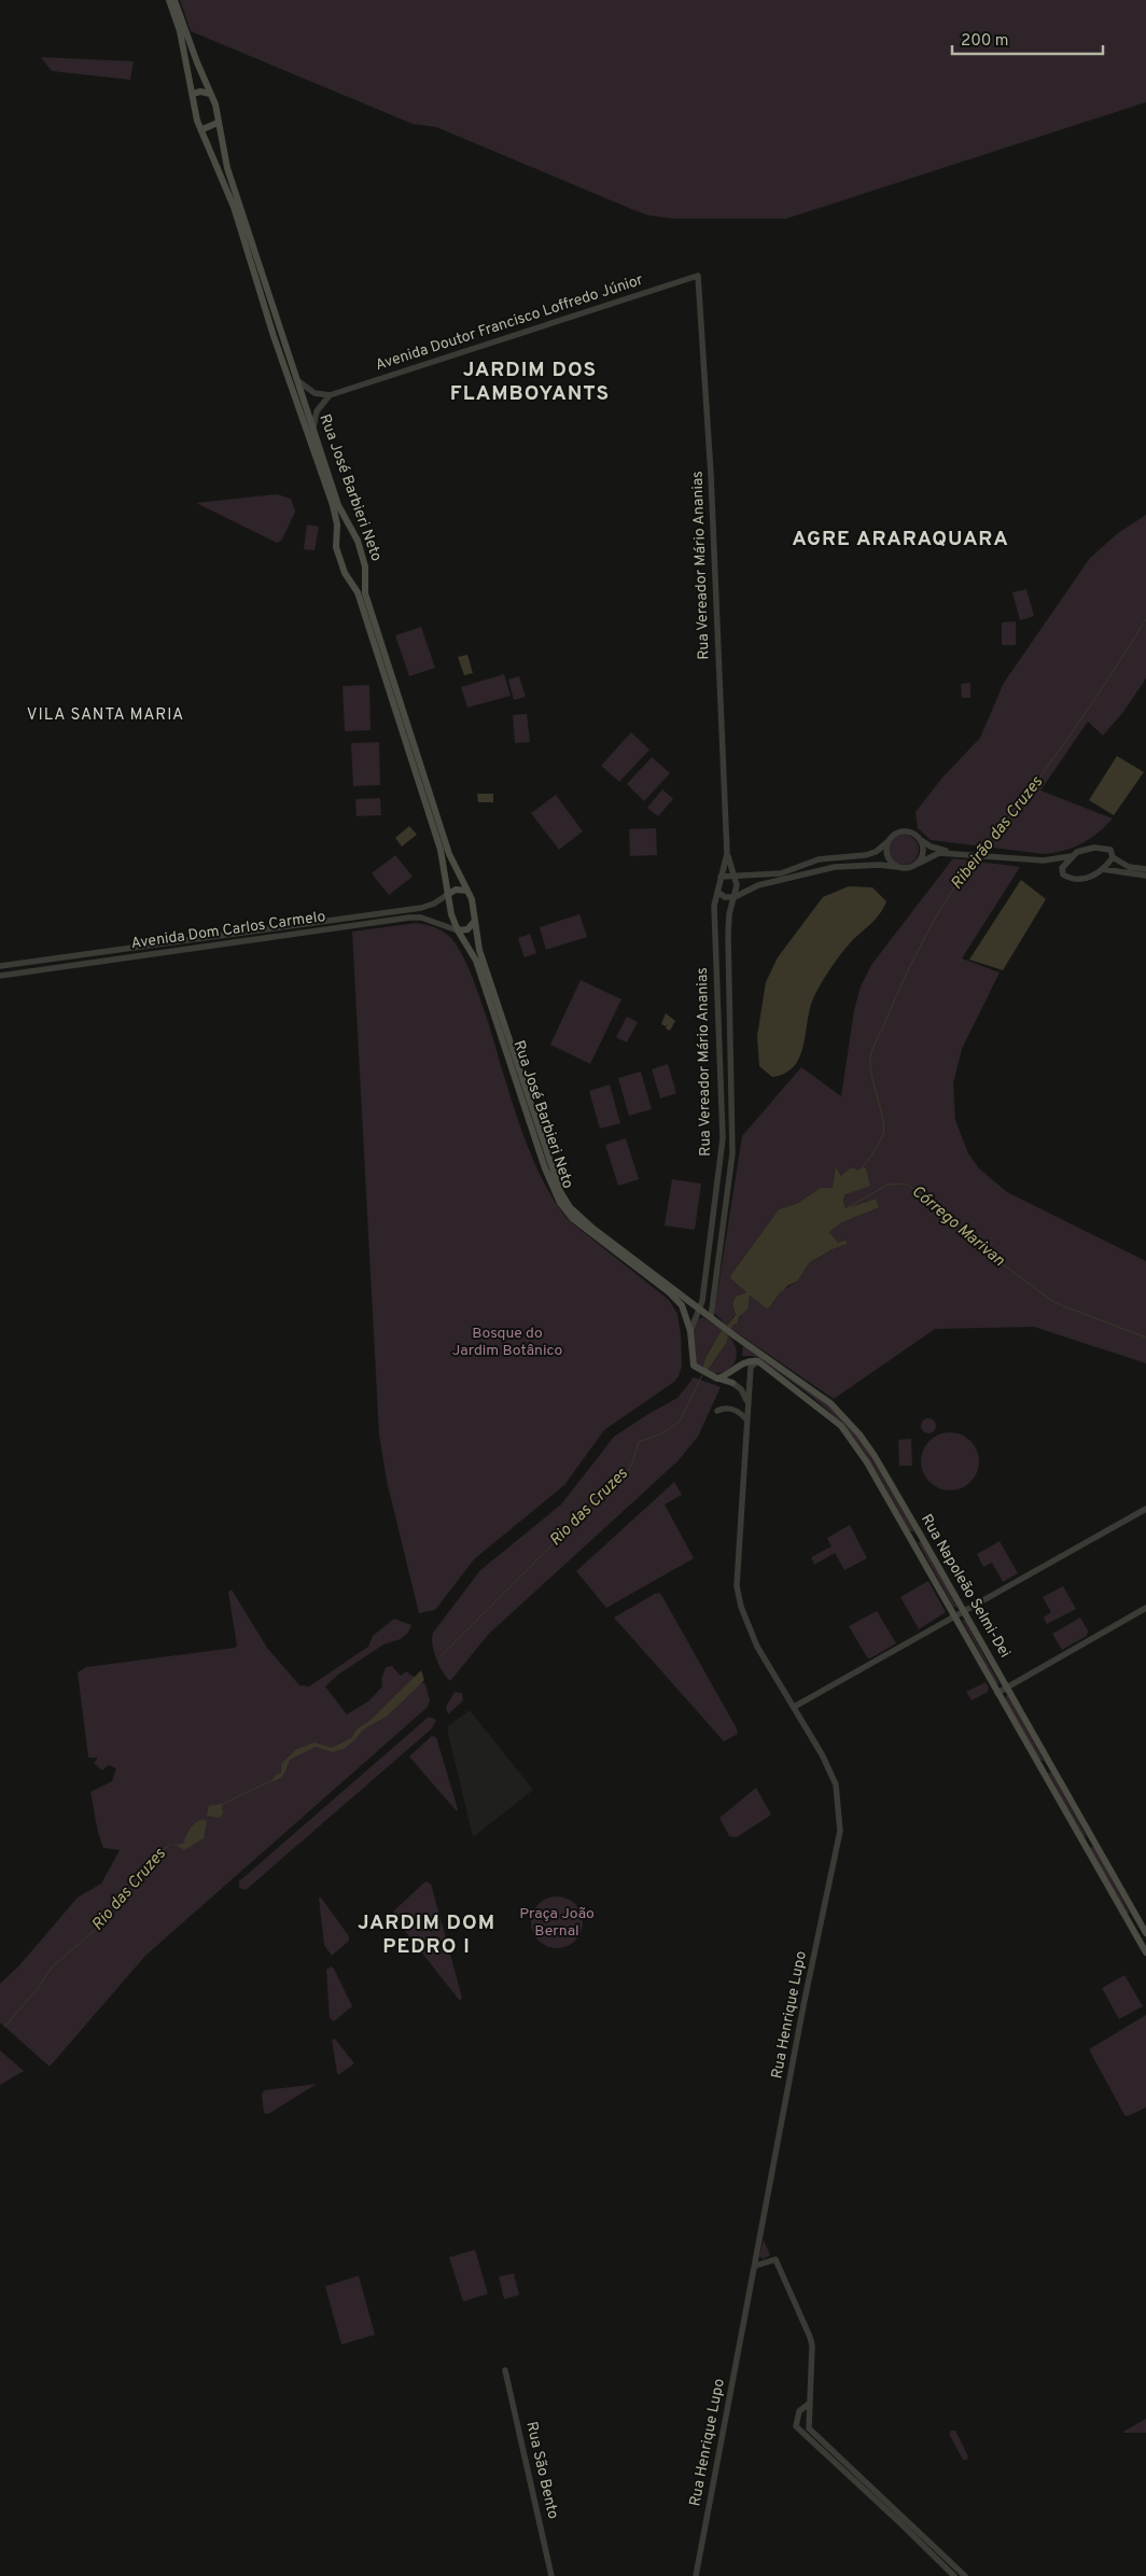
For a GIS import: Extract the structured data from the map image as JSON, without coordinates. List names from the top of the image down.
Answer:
{
  "streets": {
    "main road": ["Rua José Barbieri Neto", "Rua Napoleão Selmi-Dei"],
    "street": [
      "Avenida Doutor Francisco Loffredo Júnior",
      "Rua Vereador Mário Ananias",
      "Avenida Dom Carlos Carmelo",
      "Rua Henrique Lupo",
      "Rua São Bento"
    ]
  },
  "crossings": [
    ["Avenida Doutor Francisco Loffredo Júnior", "Rua Vereador Mário Ananias"],
    ["Rua José Barbieri Neto", "Rua Vereador Mário Ananias"],
    ["Rua José Barbieri Neto", "Avenida Dom Carlos Carmelo"],
    ["Rua José Barbieri Neto", "Rua Napoleão Selmi-Dei"],
    ["Rua José Barbieri Neto", "Rua Henrique Lupo"],
    ["Rua Vereador Mário Ananias", "Rua Napoleão Selmi-Dei"],
    ["Rua Napoleão Selmi-Dei", "Rua Henrique Lupo"]
  ],
  "districts": [
    "JARDIM DOS FLAMBOYANTS",
    "AGRE ARARAQUARA",
    "VILA SANTA MARIA",
    "JARDIM DOM PEDRO I"
  ],
  "water": ["Ribeirão das Cruzes", "Córrego Marivan", "Rio das Cruzes"],
  "parks": ["Bosque do Jardim Botânico", "Praça João Bernal"],
  "scale_bar": "200 m"
}
